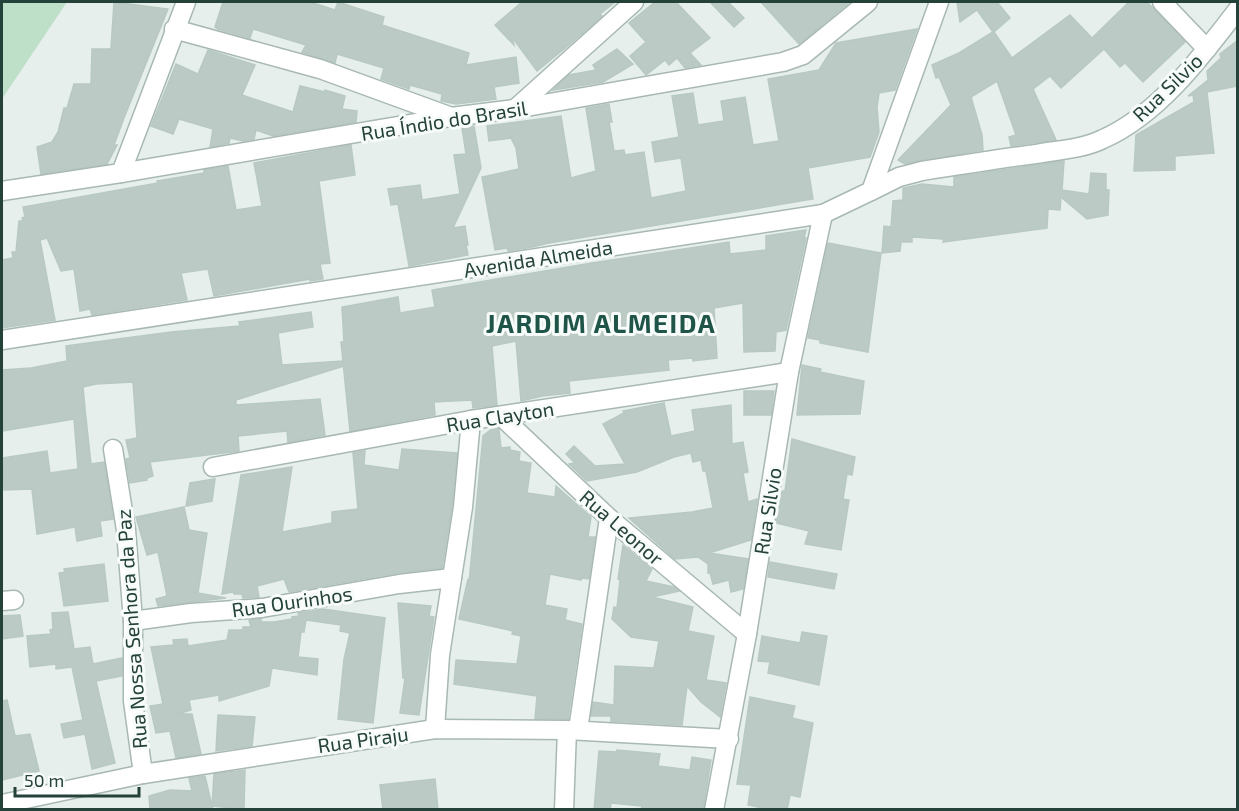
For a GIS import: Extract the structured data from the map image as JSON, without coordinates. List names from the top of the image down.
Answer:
{
  "streets": {
    "street": [
      "Rua Silvio",
      "Rua Índio do Brasil",
      "Avenida Almeida",
      "Rua Clayton",
      "Rua Leonor",
      "Rua Ourinhos",
      "Rua Nossa Senhora da Paz",
      "Rua Piraju"
    ]
  },
  "crossings": [
    ["Rua Silvio", "Avenida Almeida"],
    ["Rua Silvio", "Rua Clayton"],
    ["Rua Silvio", "Rua Leonor"],
    ["Rua Silvio", "Rua Piraju"],
    ["Rua Clayton", "Rua Leonor"],
    ["Rua Ourinhos", "Rua Nossa Senhora da Paz"],
    ["Rua Nossa Senhora da Paz", "Rua Piraju"]
  ],
  "districts": ["JARDIM ALMEIDA"],
  "scale_bar": "50 m"
}
